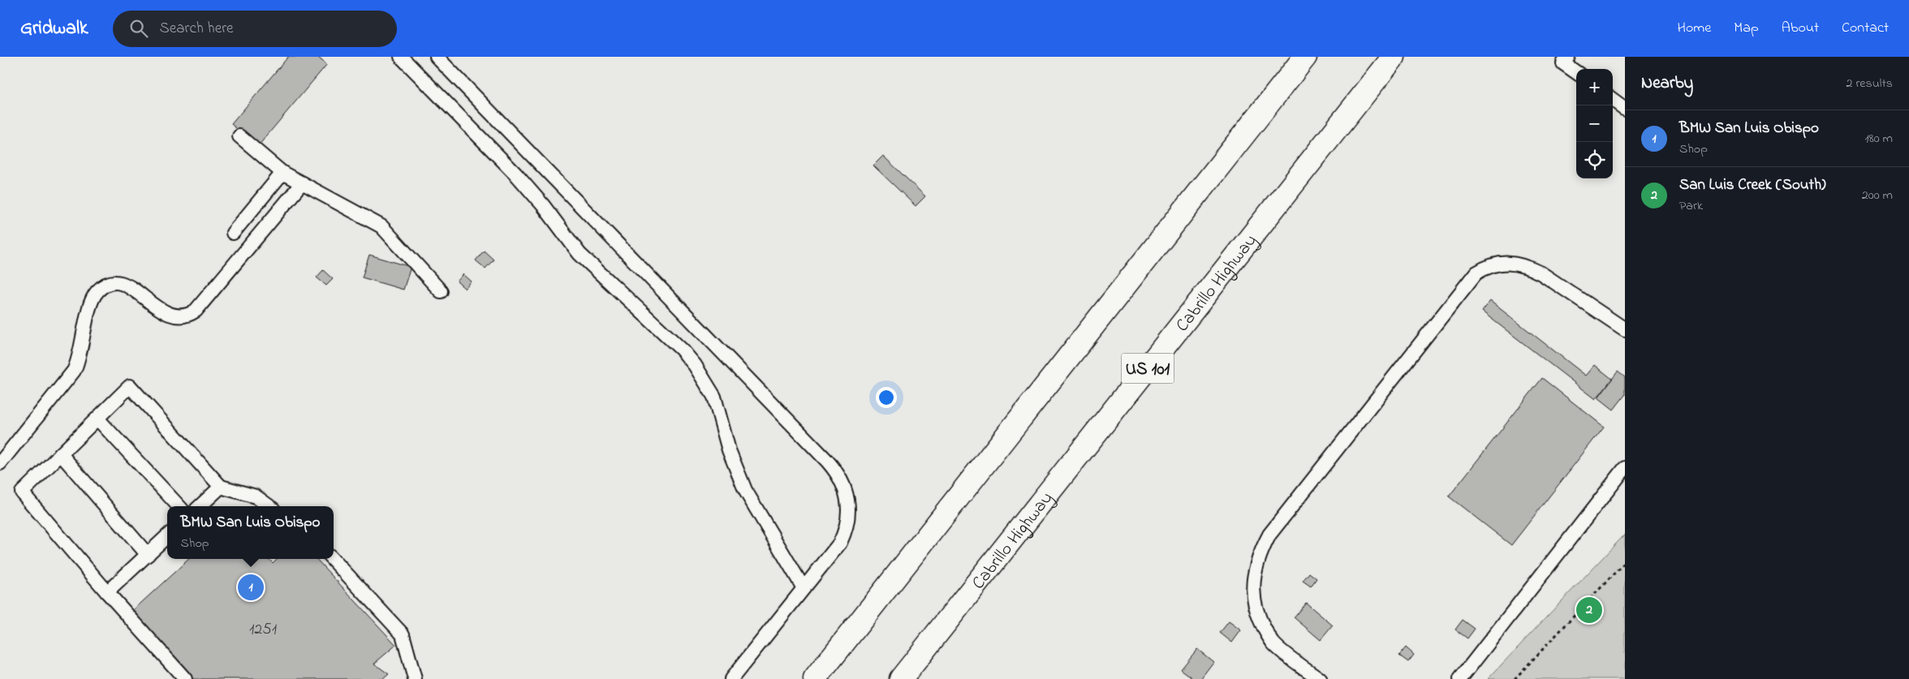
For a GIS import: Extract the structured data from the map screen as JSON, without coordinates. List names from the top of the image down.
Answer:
{
  "streets": {
    "highway": ["Cabrillo Highway", "US 101"]
  },
  "house_numbers": ["1251"],
  "page": {
    "header": "Gridwalk",
    "search": "Search here",
    "nav": [
      "Home",
      "Map",
      "About",
      "Contact"
    ],
    "heading": ["Nearby", "2 results"],
    "map_buttons": ["+", "−"],
    "list": [
      {
        "mark": "1",
        "name": "BMW San Luis Obispo",
        "note": "Shop",
        "value": "180 m"
      },
      {
        "mark": "2",
        "name": "San Luis Creek (South)",
        "note": "Park",
        "value": "200 m"
      }
    ],
    "popup": ["BMW San Luis Obispo", "Shop"],
    "pins": ["1", "2"]
  }
}
